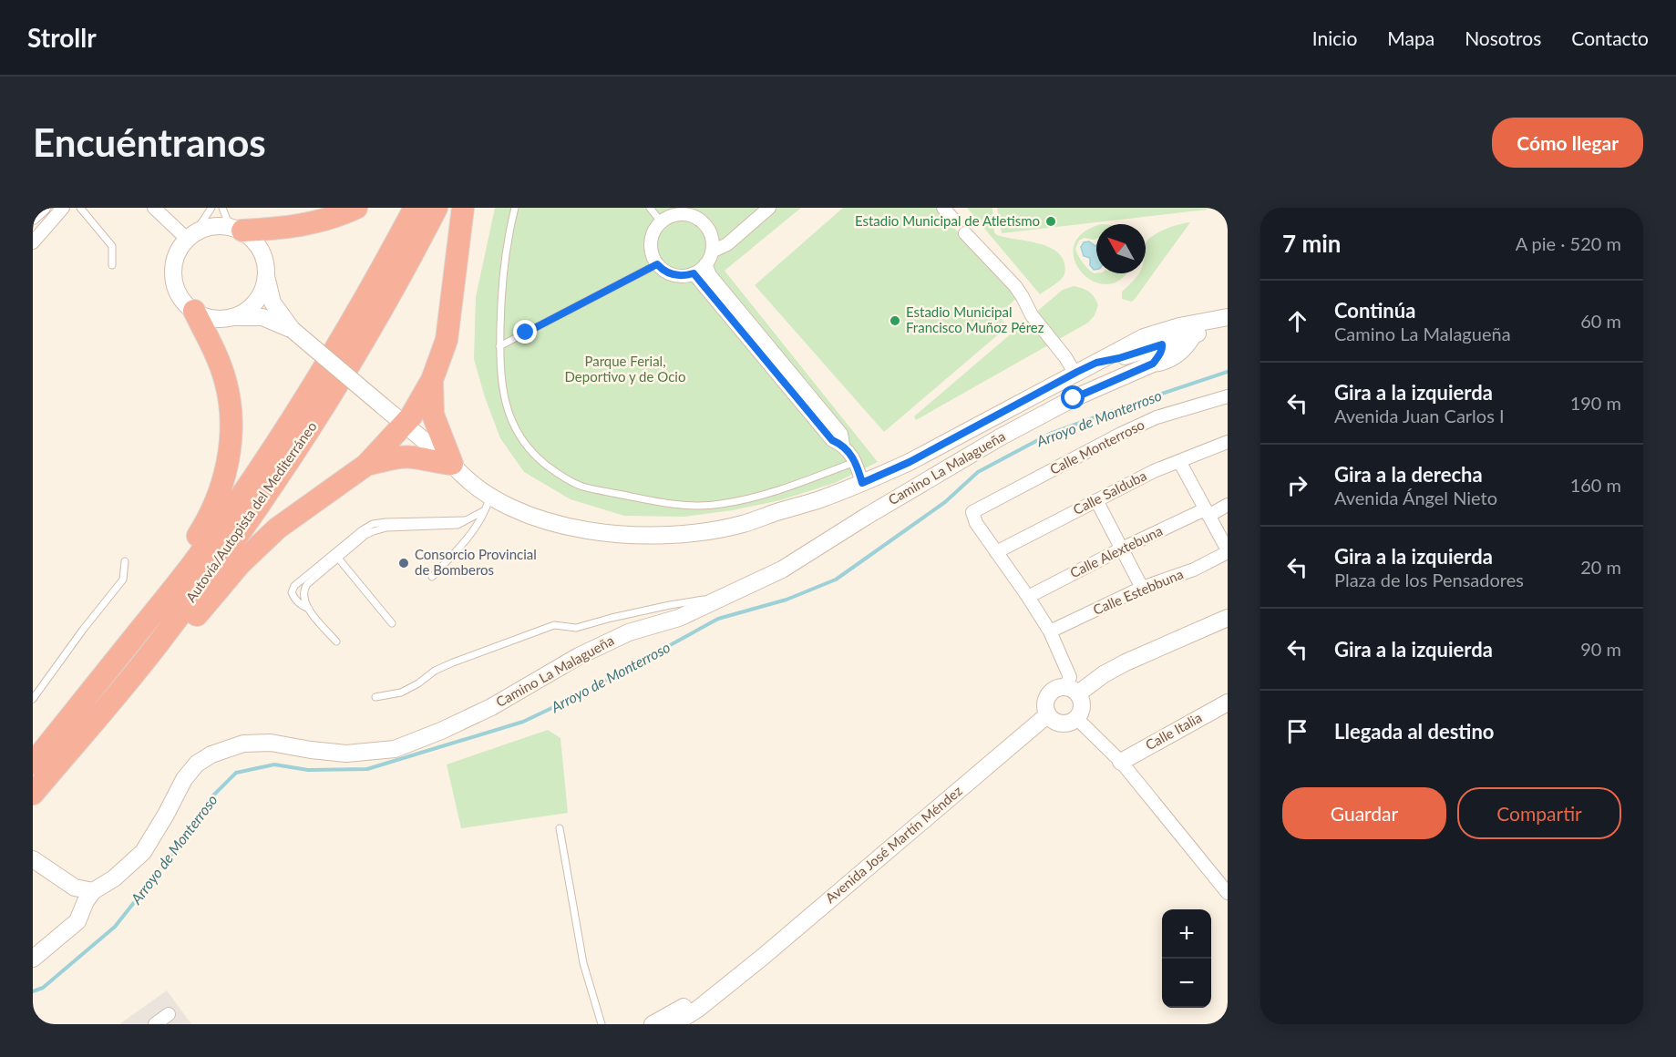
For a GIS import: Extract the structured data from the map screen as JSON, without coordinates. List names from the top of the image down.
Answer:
{
  "streets": {
    "highway": ["Autovía/Autopista del Mediterráneo"],
    "street": [
      "Calle Monterroso",
      "Camino La Malagueña",
      "Calle Salduba",
      "Calle Alextebuna",
      "Calle Estebbuna",
      "Calle Italia",
      "Avenida José Martín Méndez"
    ]
  },
  "crossings": [
    ["Calle Monterroso", "Calle Salduba"]
  ],
  "water": ["Arroyo de Monterroso"],
  "parks": ["Parque Ferial, Deportivo y de Ocio"],
  "places": ["Estadio Municipal de Atletismo", "Estadio Municipal Francisco Muñoz Pérez", "Consorcio Provincial de Bomberos"],
  "north": "top left",
  "page": {
    "header": "Strollr",
    "nav": [
      "Inicio",
      "Mapa",
      "Nosotros",
      "Contacto"
    ],
    "buttons": [
      "Cómo llegar",
      ["Guardar", "Compartir"]
    ],
    "title": "Encuéntranos",
    "heading": ["7 min", "A pie · 520 m"],
    "list": [
      ["Continúa", "Camino La Malagueña", "60 m"],
      ["Gira a la izquierda", "Avenida Juan Carlos I", "190 m"],
      ["Gira a la derecha", "Avenida Ángel Nieto", "160 m"],
      ["Gira a la izquierda", "Plaza de los Pensadores", "20 m"],
      ["Gira a la izquierda", "90 m"],
      "Llegada al destino"
    ],
    "map_buttons": ["+", "−"]
  }
}
